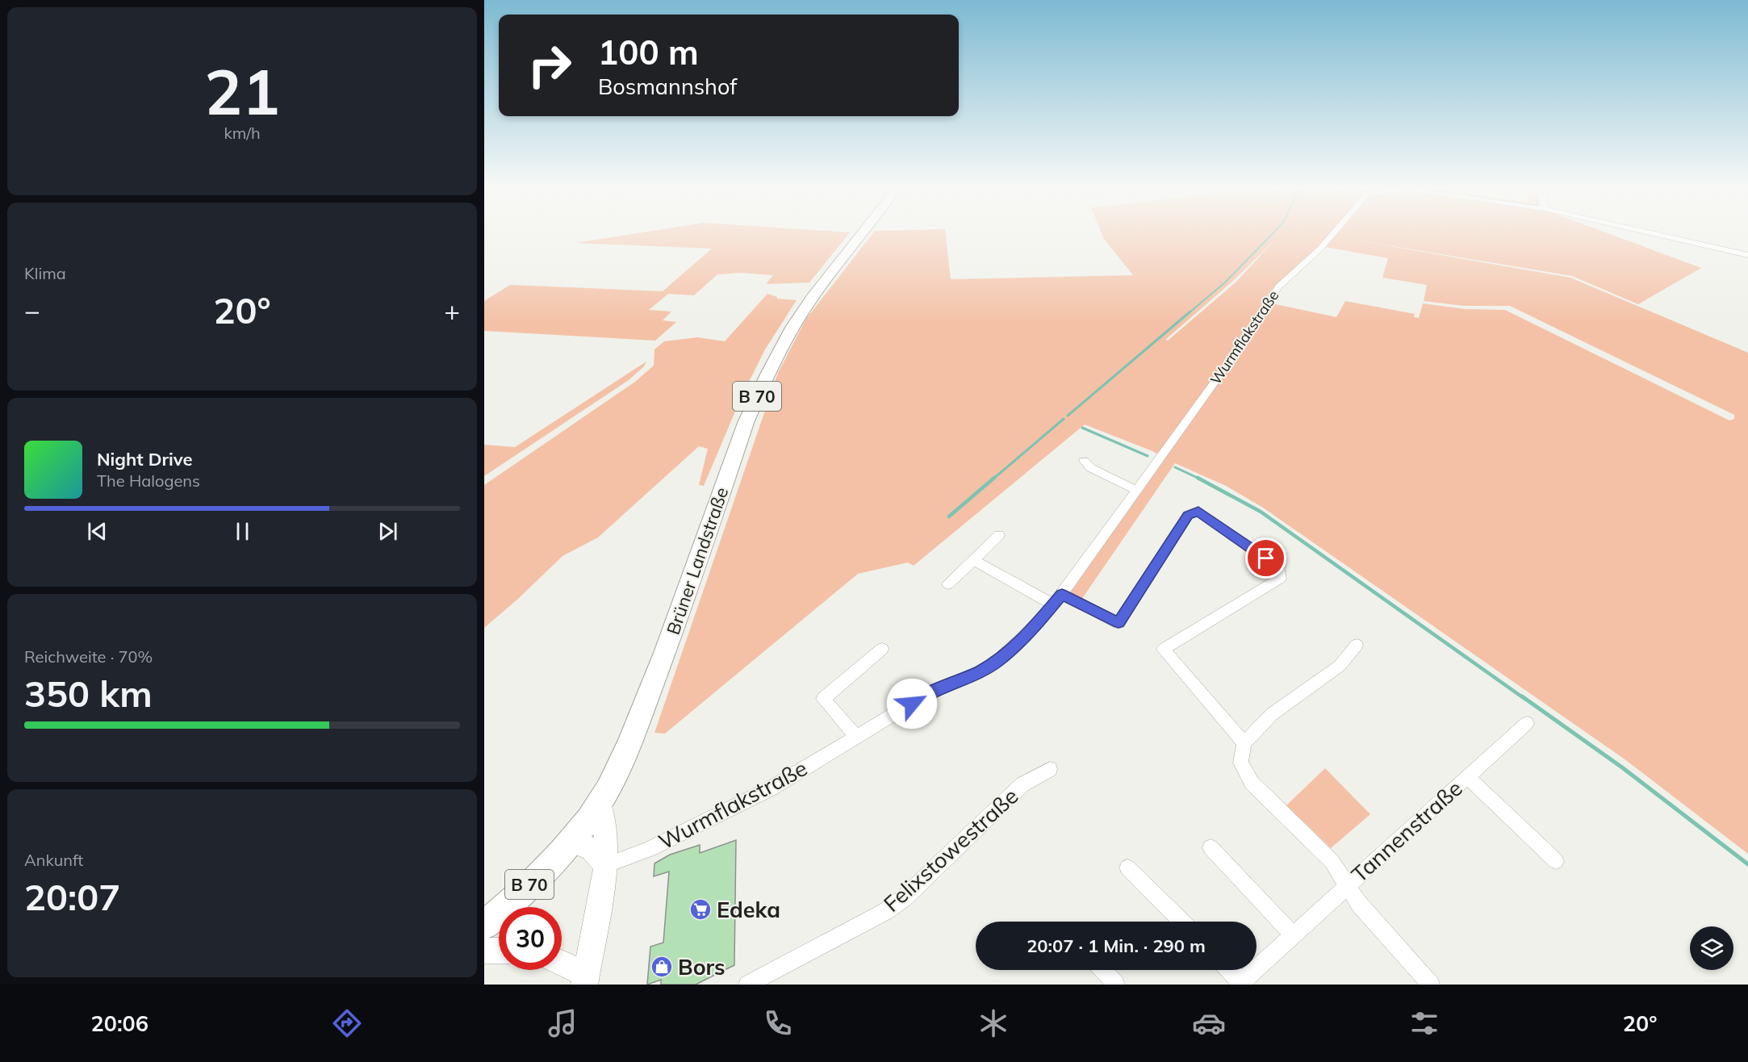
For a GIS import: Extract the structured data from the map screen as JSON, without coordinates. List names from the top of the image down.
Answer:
{
  "streets": {
    "main road": ["B 70", "Brüner Landstraße"],
    "street": ["Wurmflakstraße", "Tannenstraße", "Felixstowestraße"]
  },
  "places": {
    "supermarket": ["Edeka"],
    "shop": ["Bors"]
  },
  "page": {
    "tile": [
      ["21", "km/h"],
      "Klima",
      ["Reichweite · 70%", "350 km"],
      ["Ankunft", "20:07"]
    ],
    "turn": ["100 m", "Bosmannshof"],
    "heat": ["−", "20°", "+"],
    "song": ["Night Drive", "The Halogens"],
    "limit": "30",
    "trip": "20:07 · 1 Min. · 290 m",
    "tabs": ["20:06", "20°"]
  }
}
